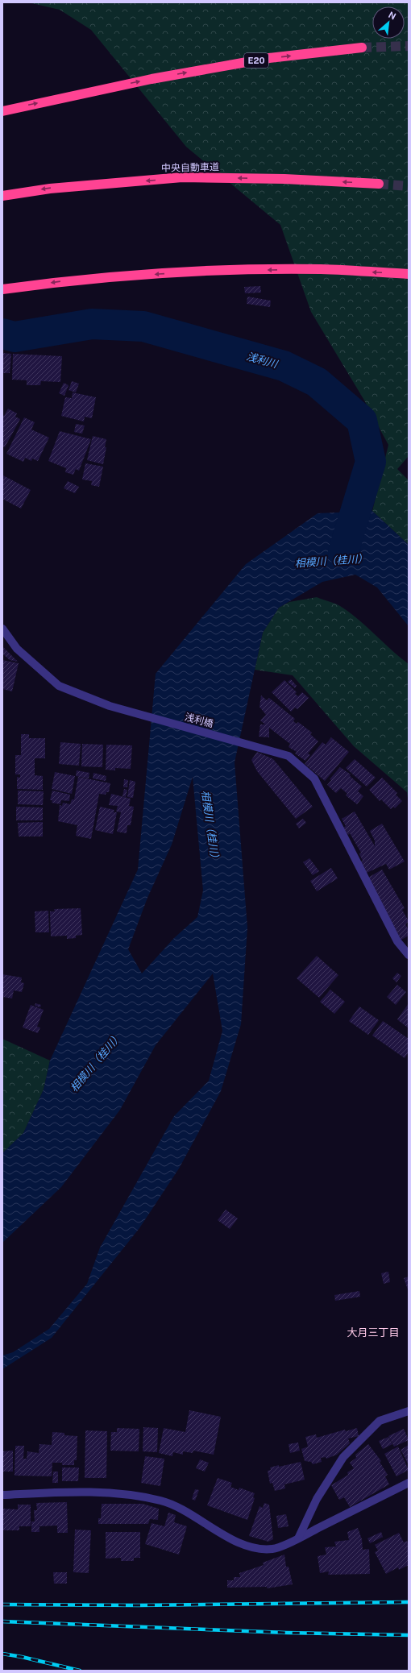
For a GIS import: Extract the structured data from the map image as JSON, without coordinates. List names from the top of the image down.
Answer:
{
  "streets": {
    "highway": ["E20", "中央自動車道"],
    "street": ["浅利橋"]
  },
  "one_way": ["中央自動車道"],
  "districts": ["大月三丁目"],
  "water": ["浅利川", "相模川（桂川）"],
  "north": "top right"
}
